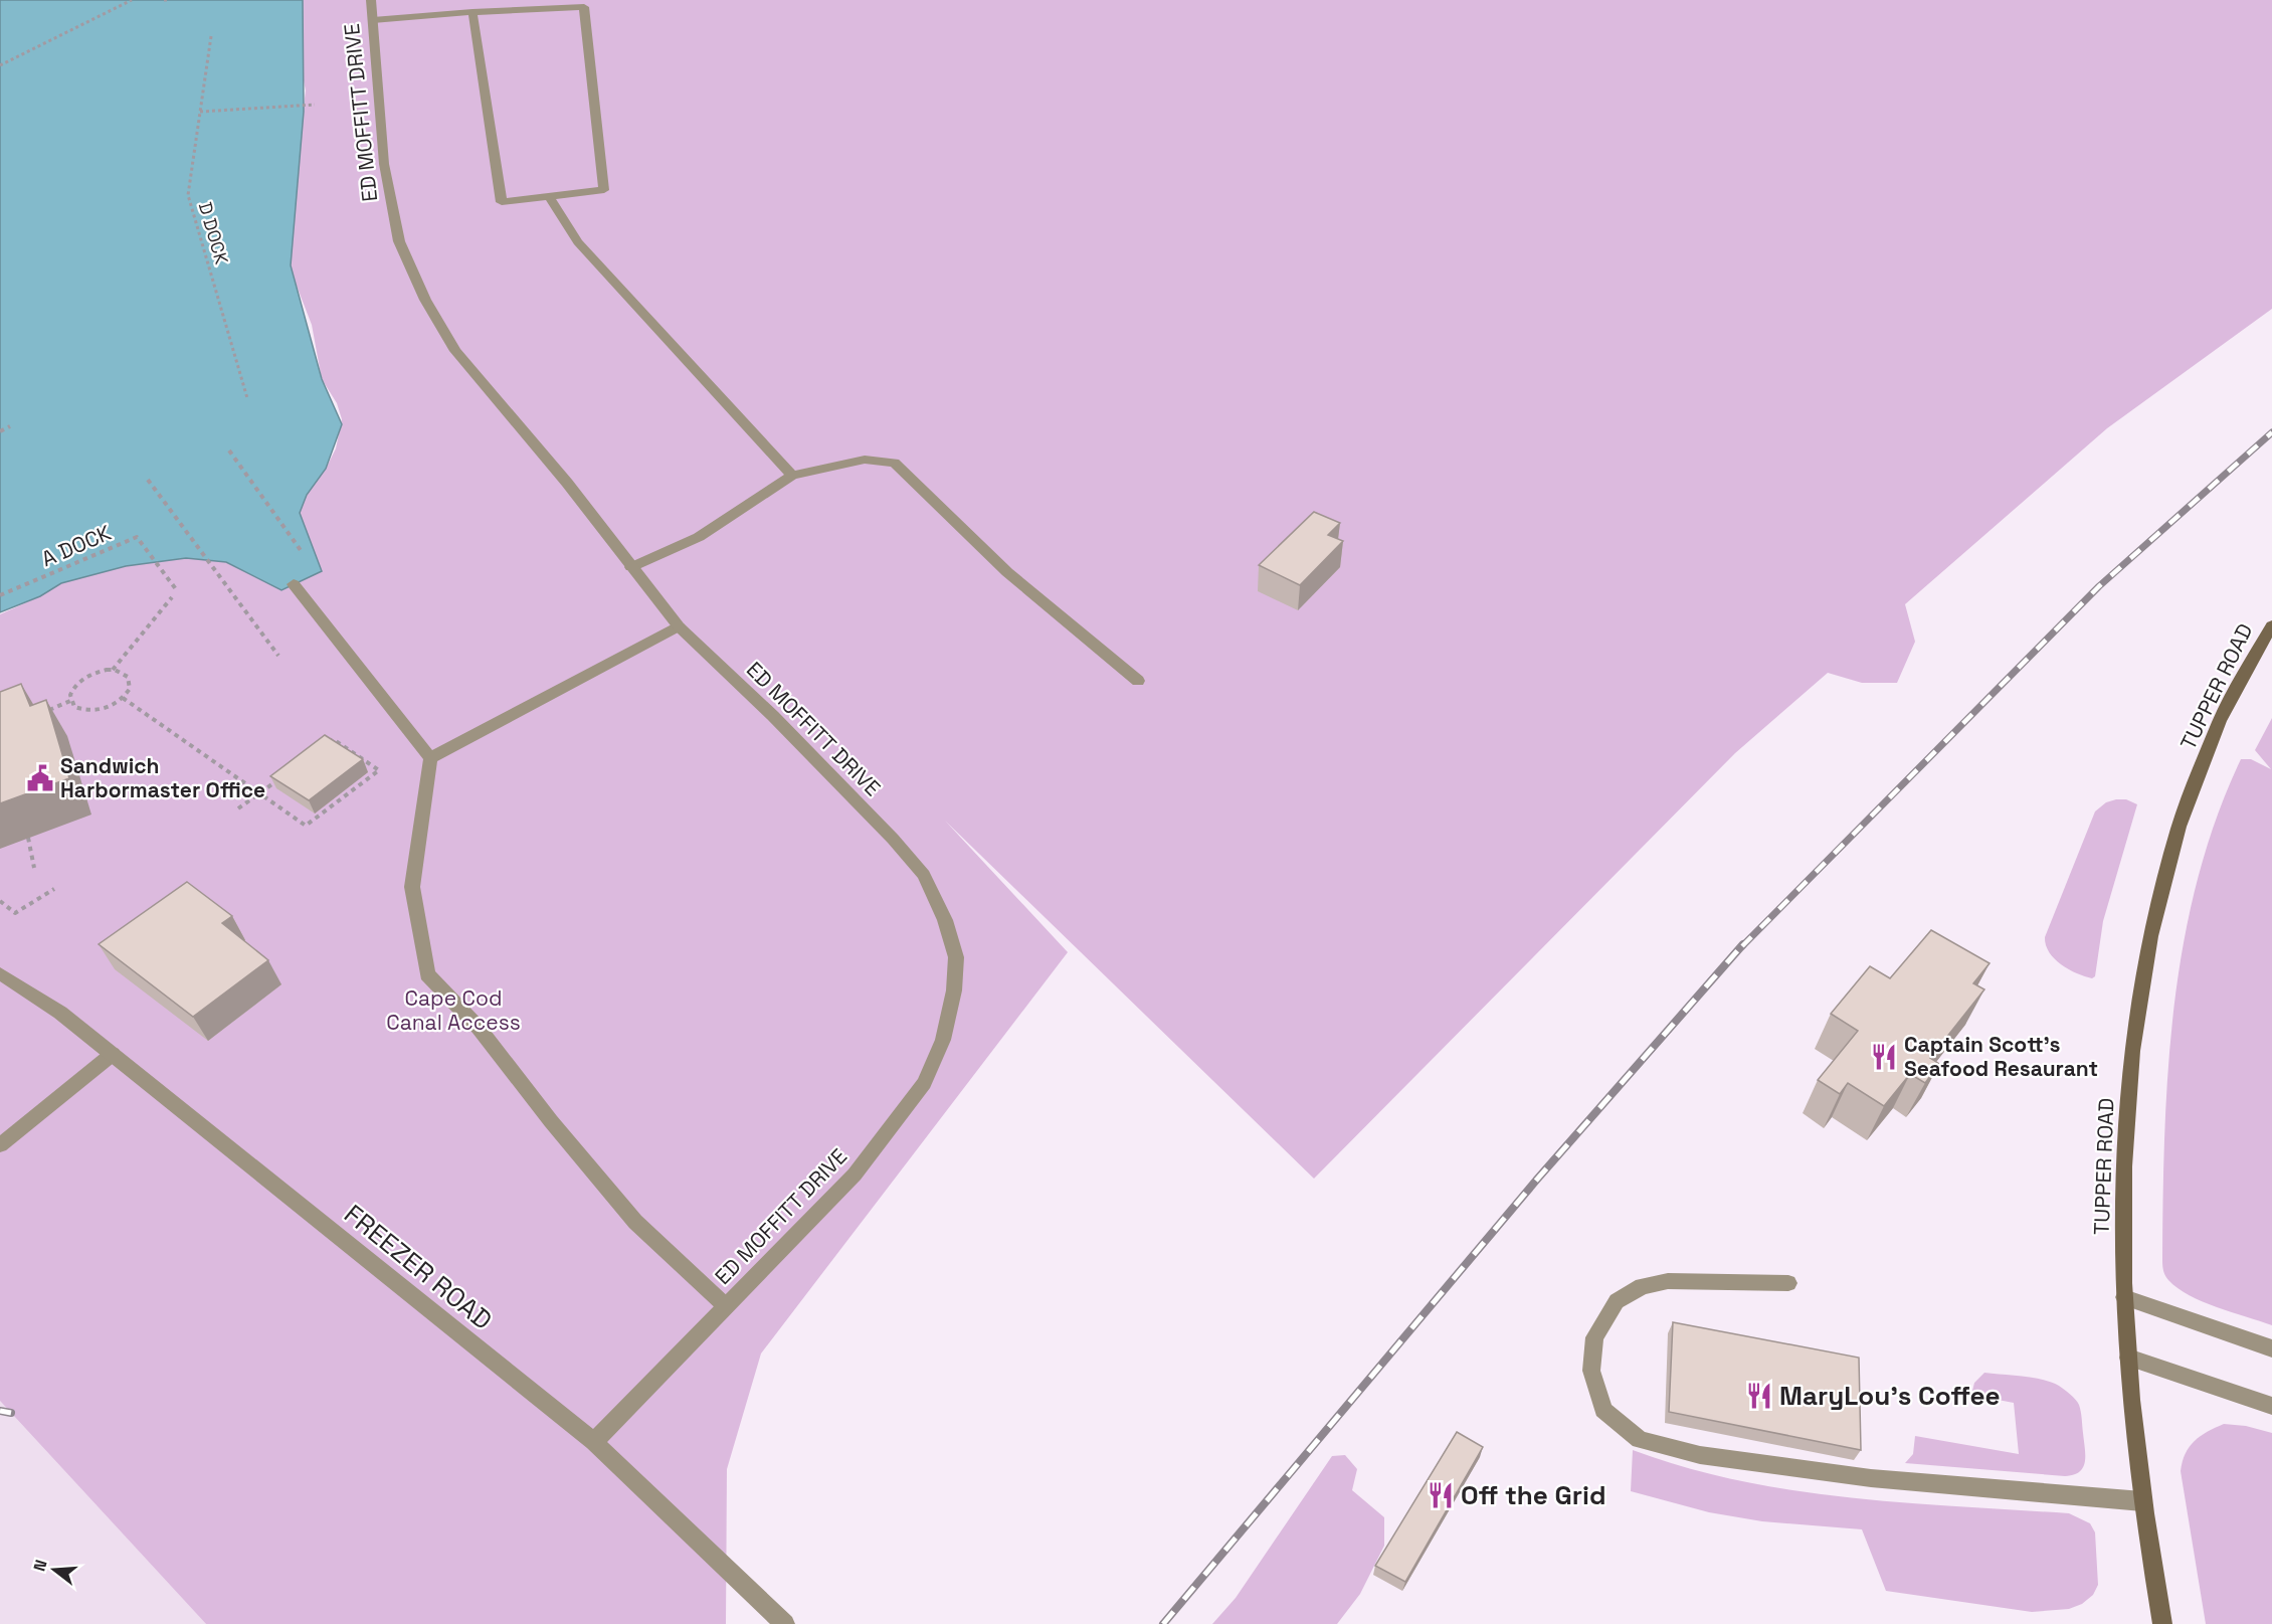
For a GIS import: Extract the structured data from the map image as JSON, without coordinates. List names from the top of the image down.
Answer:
{
  "streets": {
    "main road": ["TUPPER ROAD"],
    "street": ["ED MOFFITT DRIVE", "FREEZER ROAD"],
    "path": ["D DOCK", "A DOCK"]
  },
  "crossings": [
    ["ED MOFFITT DRIVE", "FREEZER ROAD"]
  ],
  "parks": ["Cape Cod Canal Access"],
  "places": {
    "public building": ["Sandwich Harbormaster Office"],
    "restaurant": ["Captain Scott's Seafood Resaurant", "MaryLou's Coffee", "Off the Grid"]
  },
  "north": "left"
}
